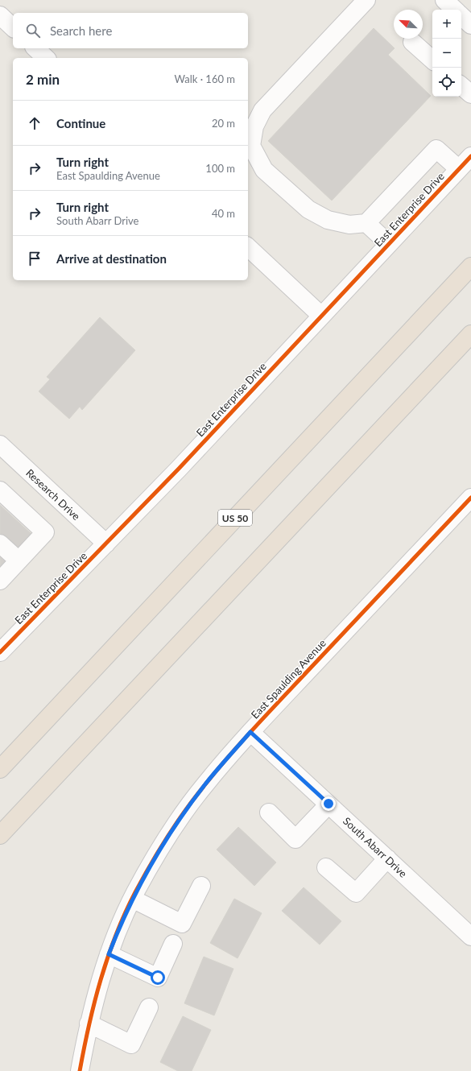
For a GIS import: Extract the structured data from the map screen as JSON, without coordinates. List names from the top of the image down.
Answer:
{
  "streets": {
    "highway": ["US 50"],
    "street": [
      "East Enterprise Drive",
      "Research Drive",
      "East Spaulding Avenue",
      "South Abarr Drive"
    ]
  },
  "crossings": [
    ["East Enterprise Drive", "Research Drive"],
    ["East Spaulding Avenue", "South Abarr Drive"]
  ],
  "north": "top left",
  "page": {
    "map_buttons": ["+", "−"],
    "search": "Search here",
    "heading": ["2 min", "Walk · 160 m"],
    "list": [
      ["Continue", "20 m"],
      ["Turn right", "East Spaulding Avenue", "100 m"],
      ["Turn right", "South Abarr Drive", "40 m"],
      "Arrive at destination"
    ]
  }
}
